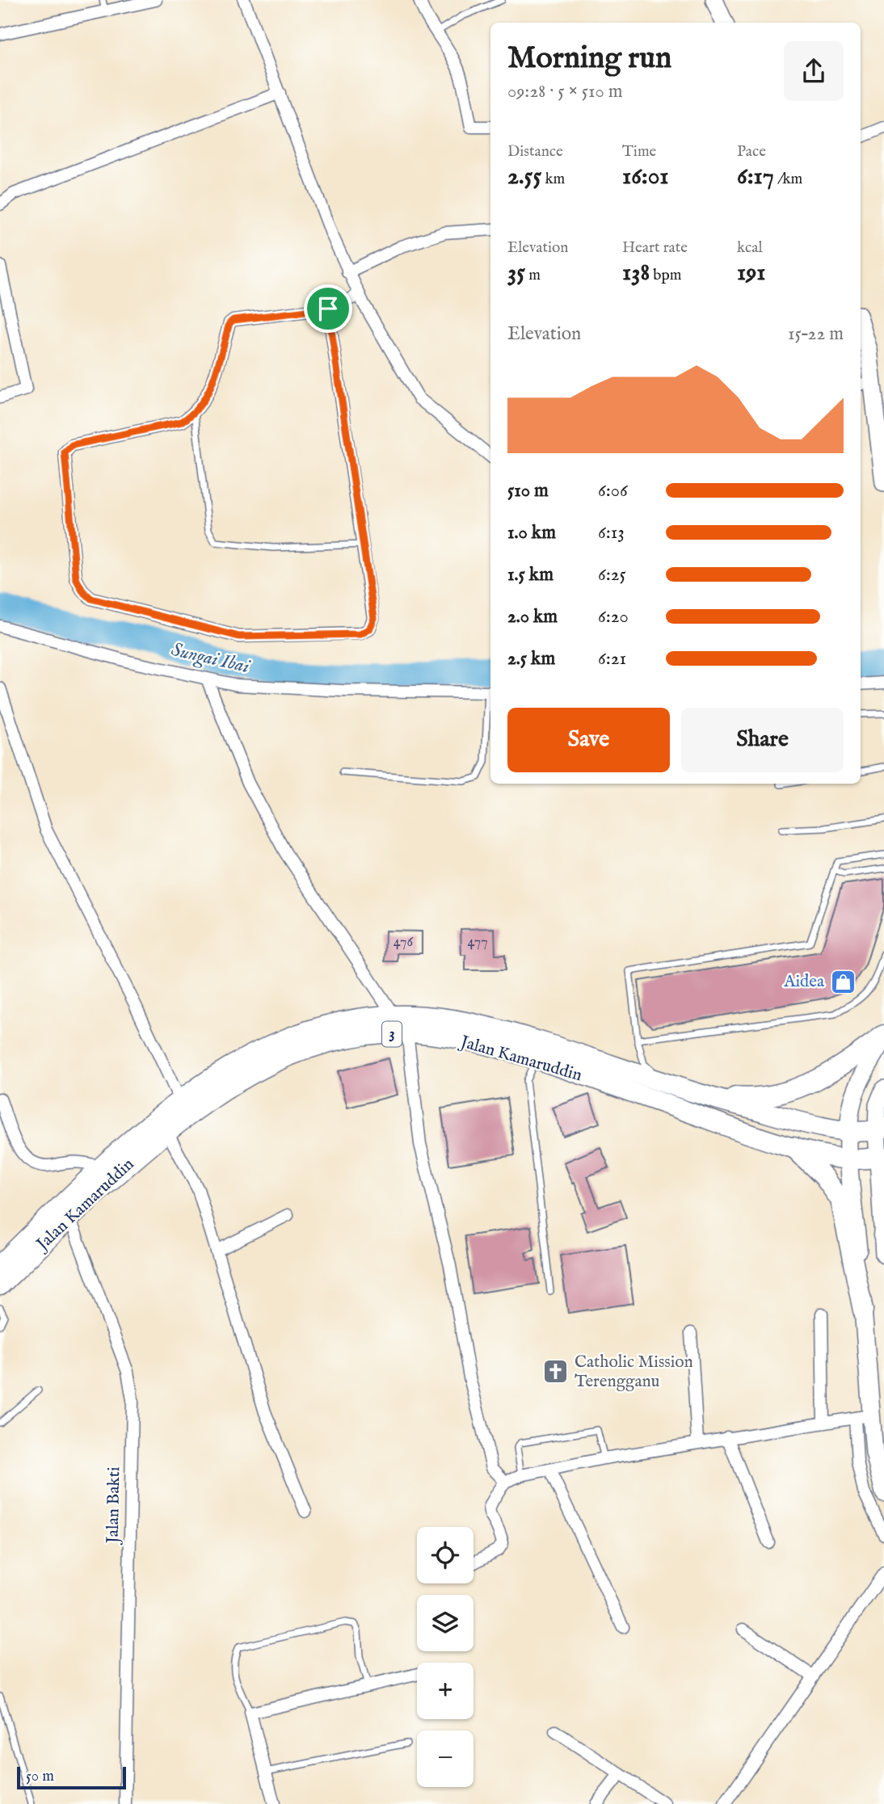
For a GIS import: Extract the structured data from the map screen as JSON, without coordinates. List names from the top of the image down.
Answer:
{
  "streets": {
    "highway": ["3", "Jalan Kamaruddin"],
    "street": ["Jalan Bakti"]
  },
  "crossings": [
    ["3", "Jalan Kamaruddin"],
    ["Jalan Kamaruddin", "Jalan Bakti"]
  ],
  "water": ["Sungai Ibai"],
  "places": {
    "shop": ["Aidea"],
    "church": ["Catholic Mission Terengganu"]
  },
  "house_numbers": ["476", "477"],
  "scale_bar": "50 m",
  "page": {
    "heading": ["Morning run", "09:28 · 5 × 510 m"],
    "stats": [
      ["Distance", "2.55 km"],
      ["Time", "16:01"],
      ["Pace", "6:17 /km"],
      ["Elevation", "35 m"],
      ["Heart rate", "138 bpm"],
      ["kcal", "191"]
    ],
    "chart": ["Elevation", "15–22 m"],
    "list": [
      {
        "name": "510 m",
        "note": "6:06"
      },
      {
        "name": "1.0 km",
        "note": "6:13"
      },
      {
        "name": "1.5 km",
        "note": "6:25"
      },
      {
        "name": "2.0 km",
        "note": "6:20"
      },
      {
        "name": "2.5 km",
        "note": "6:21"
      }
    ],
    "buttons": ["Save", "Share"],
    "map_buttons": ["+", "−"],
    "scale": "50 m"
  }
}
